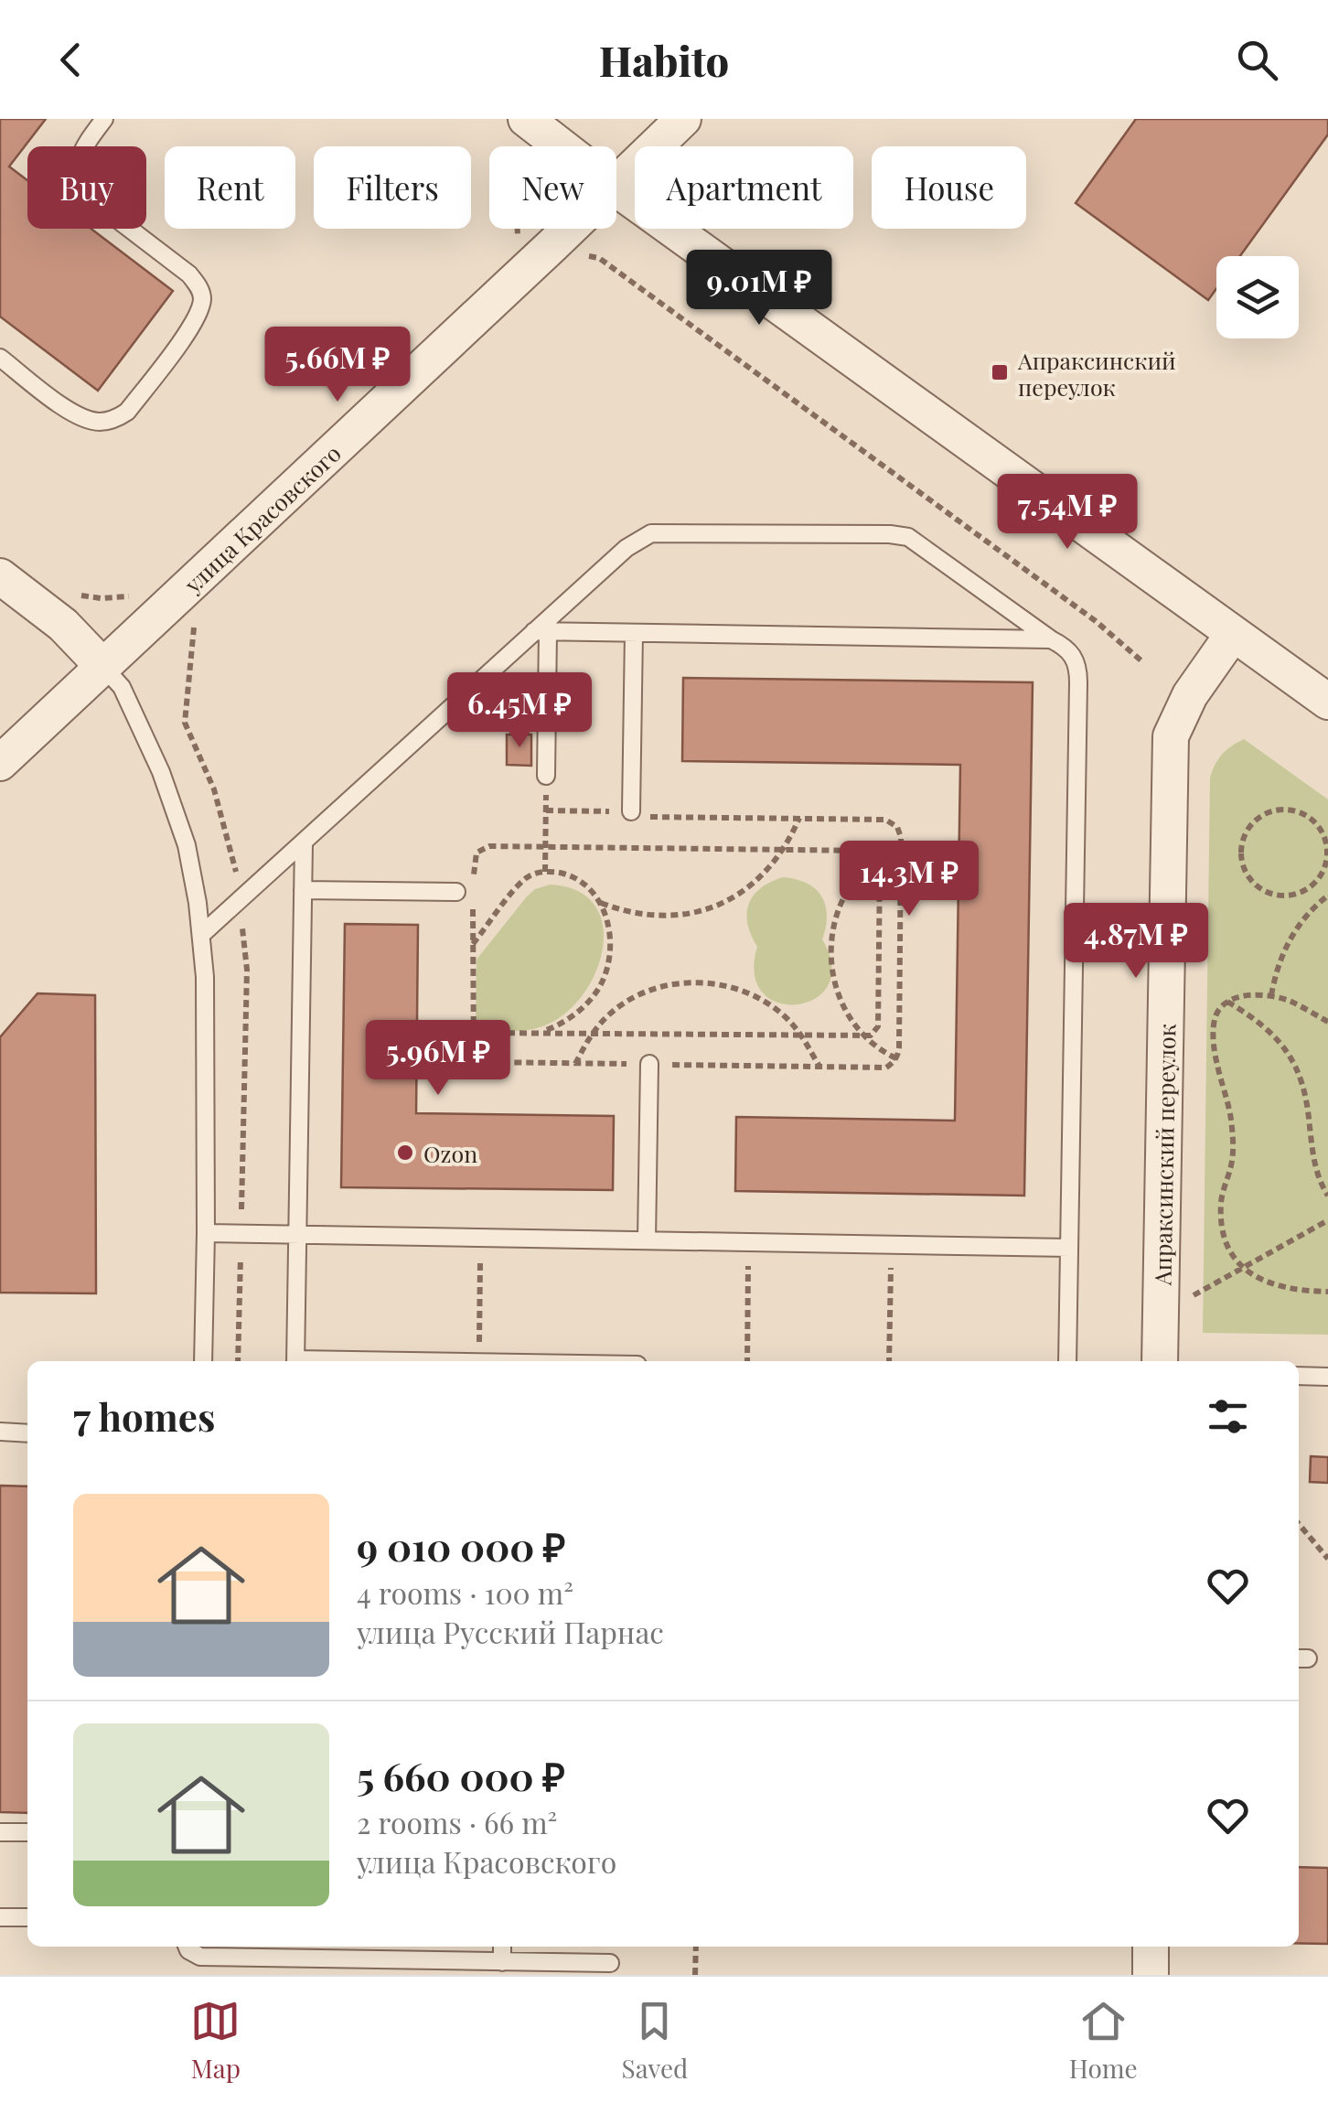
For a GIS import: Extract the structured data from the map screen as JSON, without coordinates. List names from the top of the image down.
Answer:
{
  "streets": {
    "street": ["улица Красовского", "Апраксинский переулок"]
  },
  "places": {
    "transit": ["Апраксинский переулок"],
    "other": ["Ozon"]
  },
  "page": {
    "header": "Habito",
    "chip": [
      "Buy",
      "Rent",
      "Filters",
      "New",
      "Apartment",
      "House"
    ],
    "price": [
      "9.01M ₽",
      "5.66M ₽",
      "7.54M ₽",
      "6.45M ₽",
      "14.3M ₽",
      "4.87M ₽",
      "5.96M ₽"
    ],
    "heading": "7 homes",
    "list": [
      {
        "name": "9 010 000 ₽",
        "note": "4 rooms · 100 m² · улица Русский Парнас"
      },
      {
        "name": "5 660 000 ₽",
        "note": "2 rooms · 66 m² · улица Красовского"
      }
    ],
    "tabs": ["Map", "Saved", "Home"]
  }
}
